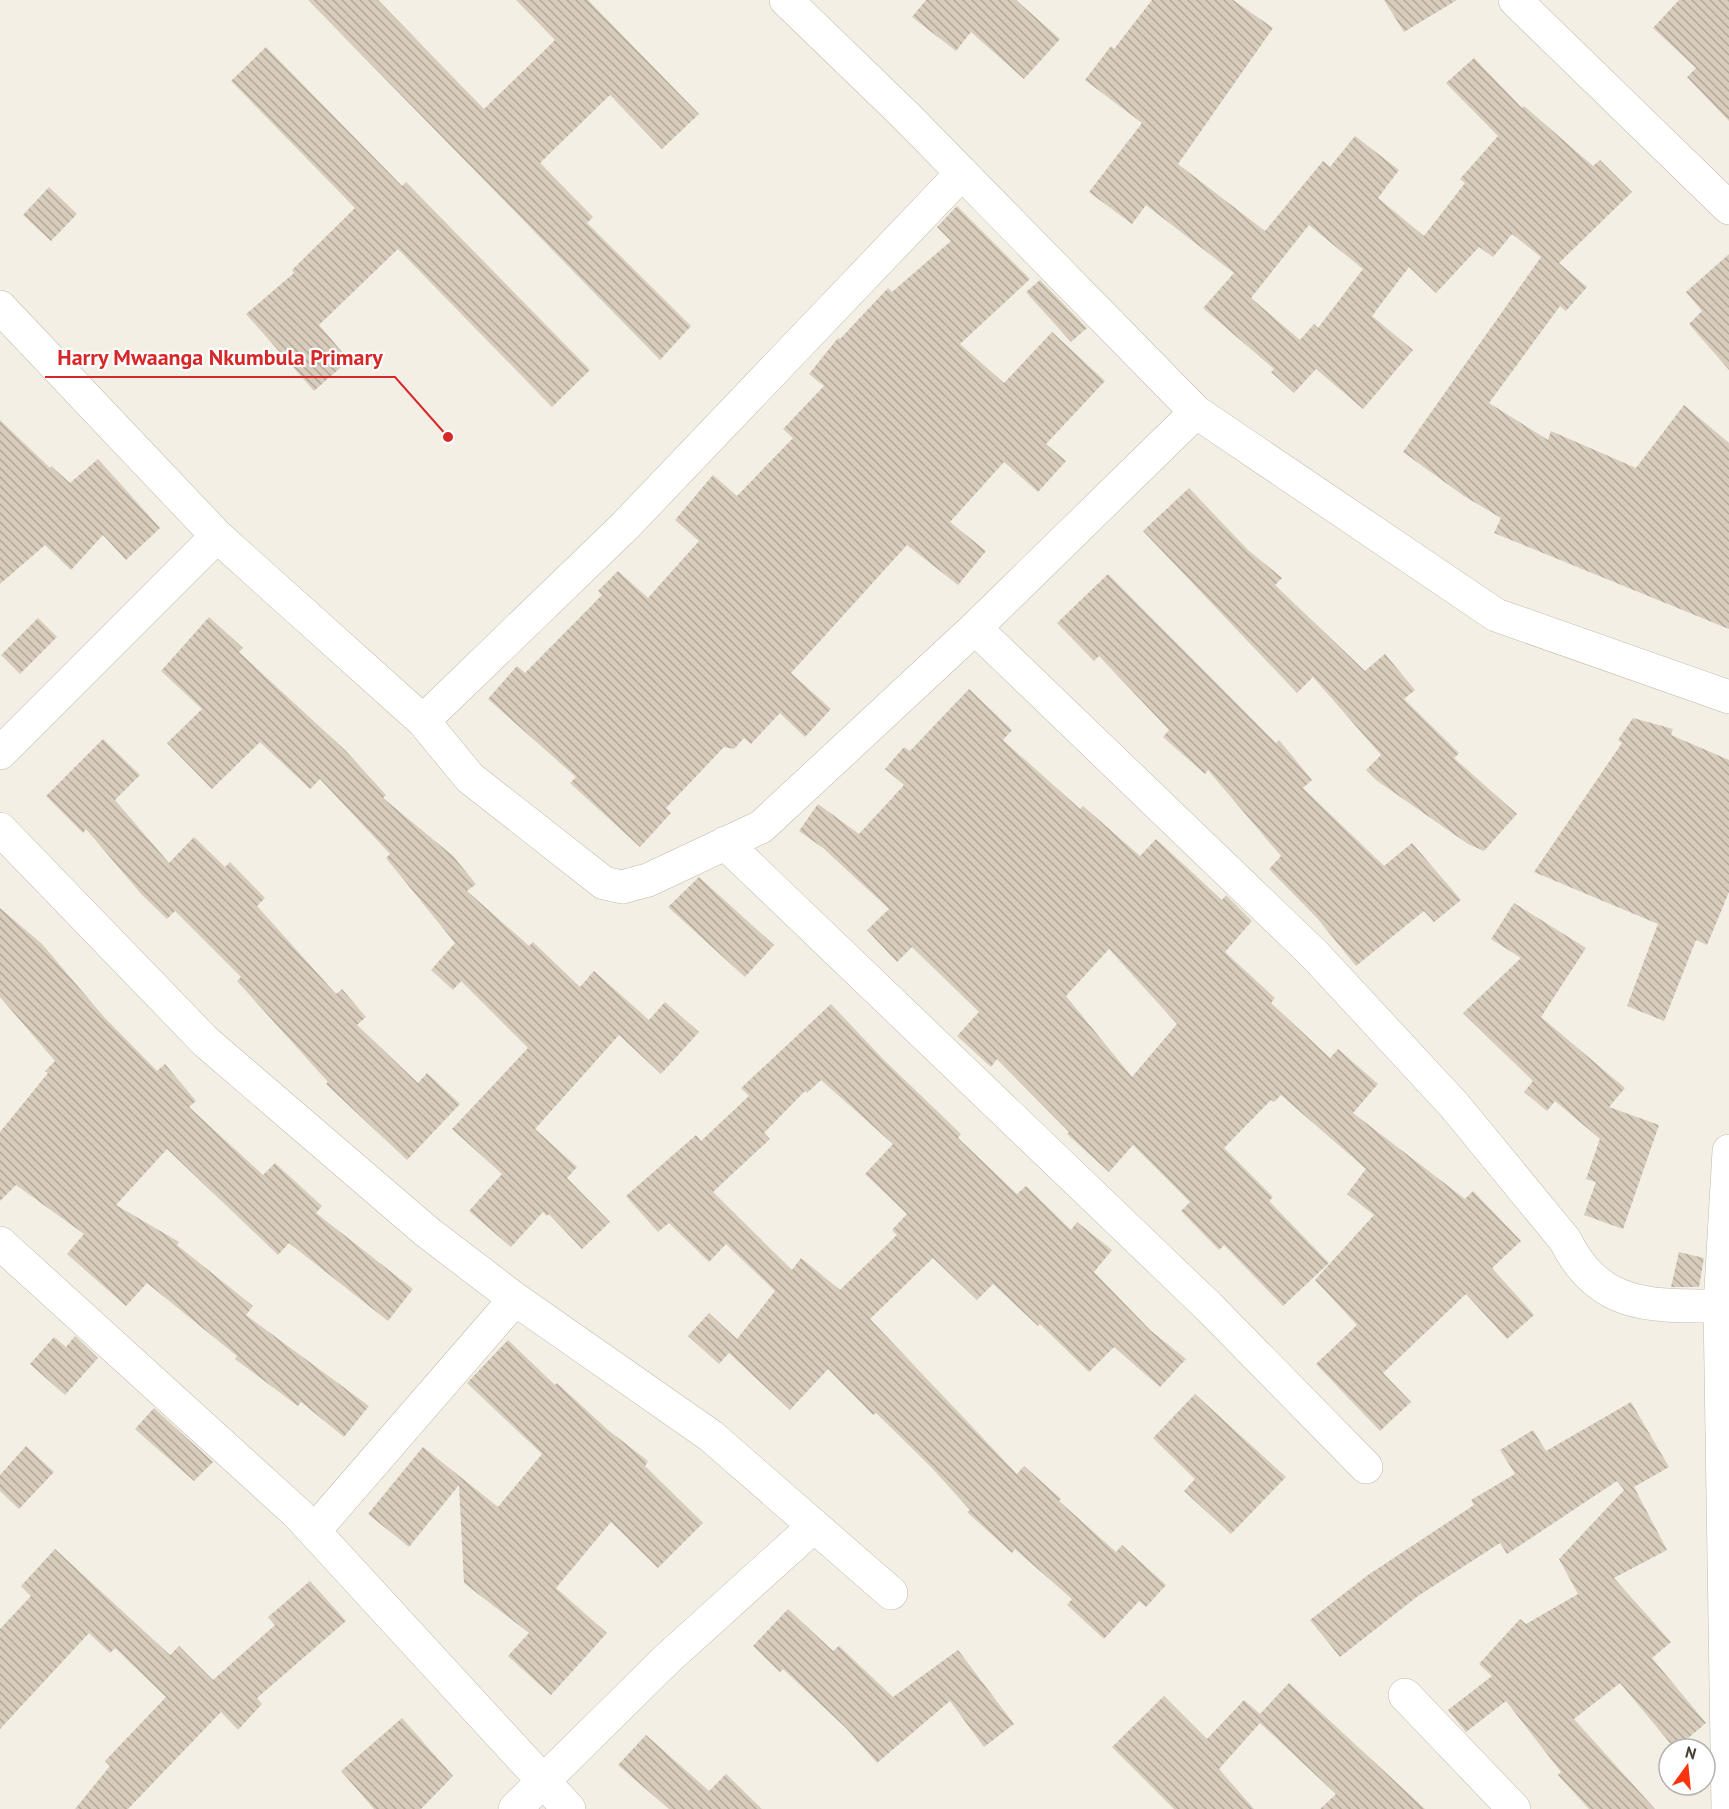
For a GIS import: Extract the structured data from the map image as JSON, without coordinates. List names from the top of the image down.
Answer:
{
  "places": ["Harry Mwaanga Nkumbula Primary"],
  "north": "top"
}
